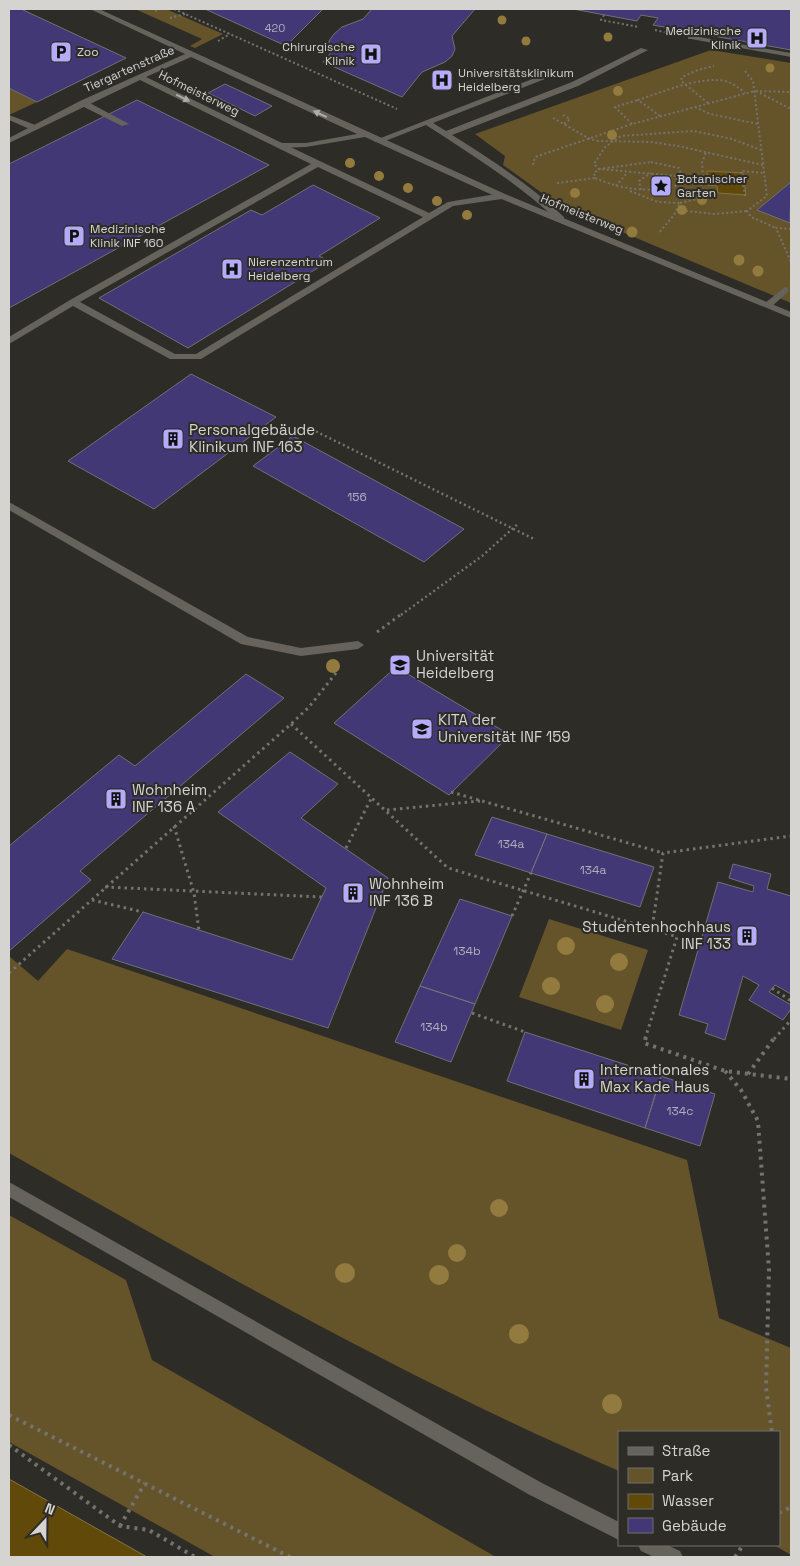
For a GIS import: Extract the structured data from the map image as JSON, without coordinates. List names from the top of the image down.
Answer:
{
  "streets": {
    "street": ["Tiergartenstraße", "Hofmeisterweg"]
  },
  "crossings": [
    ["Tiergartenstraße", "Hofmeisterweg"]
  ],
  "places": {
    "hospital": [
      "Medizinische Klinik",
      "Chirurgische Klinik",
      "Universitätsklinikum Heidelberg",
      "Nierenzentrum Heidelberg"
    ],
    "parking": ["Zoo", "Medizinische Klinik INF 160"],
    "place": ["Botanischer Garten"],
    "building": [
      "Personalgebäude Klinikum INF 163",
      "Wohnheim INF 136 A",
      "Wohnheim INF 136 B",
      "Studentenhochhaus INF 133",
      "Internationales Max Kade Haus"
    ],
    "school or university": ["Universität Heidelberg", "KITA der Universität INF 159"]
  },
  "house_numbers": [
    "420",
    "156",
    "134a",
    "134a",
    "134b",
    "134b",
    "134c"
  ],
  "legend": [
    "Straße",
    "Park",
    "Wasser",
    "Gebäude"
  ],
  "north": "top"
}
